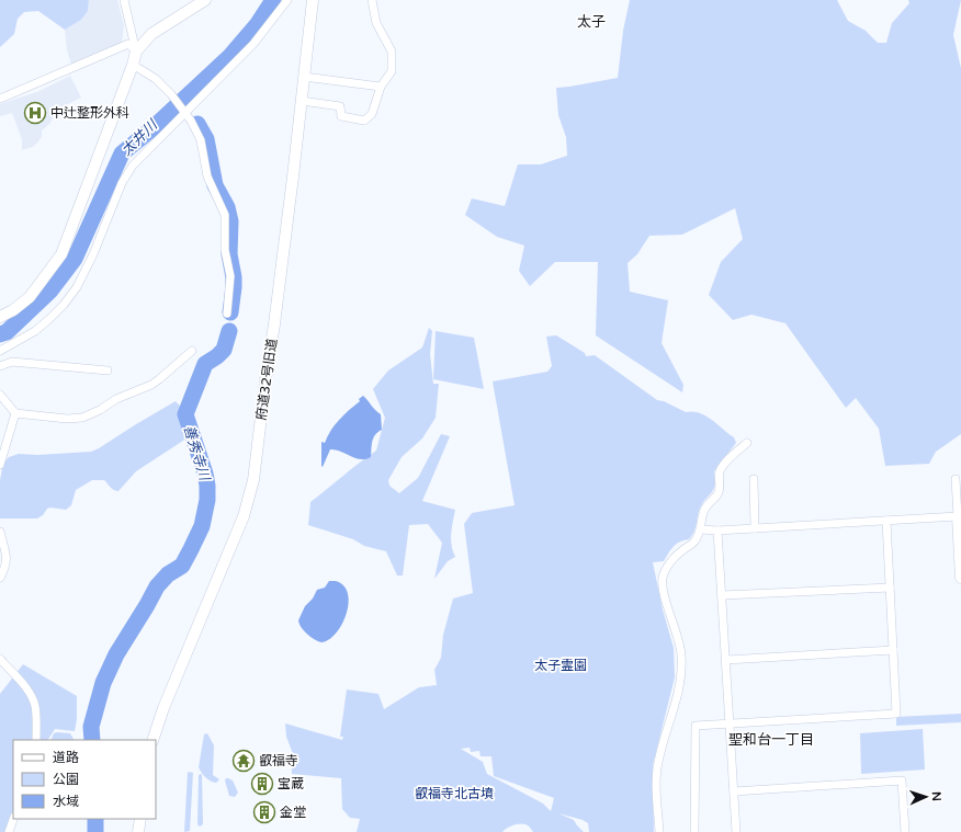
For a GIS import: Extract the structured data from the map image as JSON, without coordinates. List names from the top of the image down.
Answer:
{
  "streets": {
    "street": ["府道32号旧道"]
  },
  "districts": ["太子", "聖和台一丁目"],
  "water": ["太井川", "善秀寺川"],
  "parks": ["太子霊園", "叡福寺北古墳"],
  "places": {
    "hospital": ["中辻整形外科"],
    "temple": ["叡福寺"],
    "building": ["宝蔵", "金堂"]
  },
  "legend": ["道路", "公園", "水域"],
  "north": "right"
}
